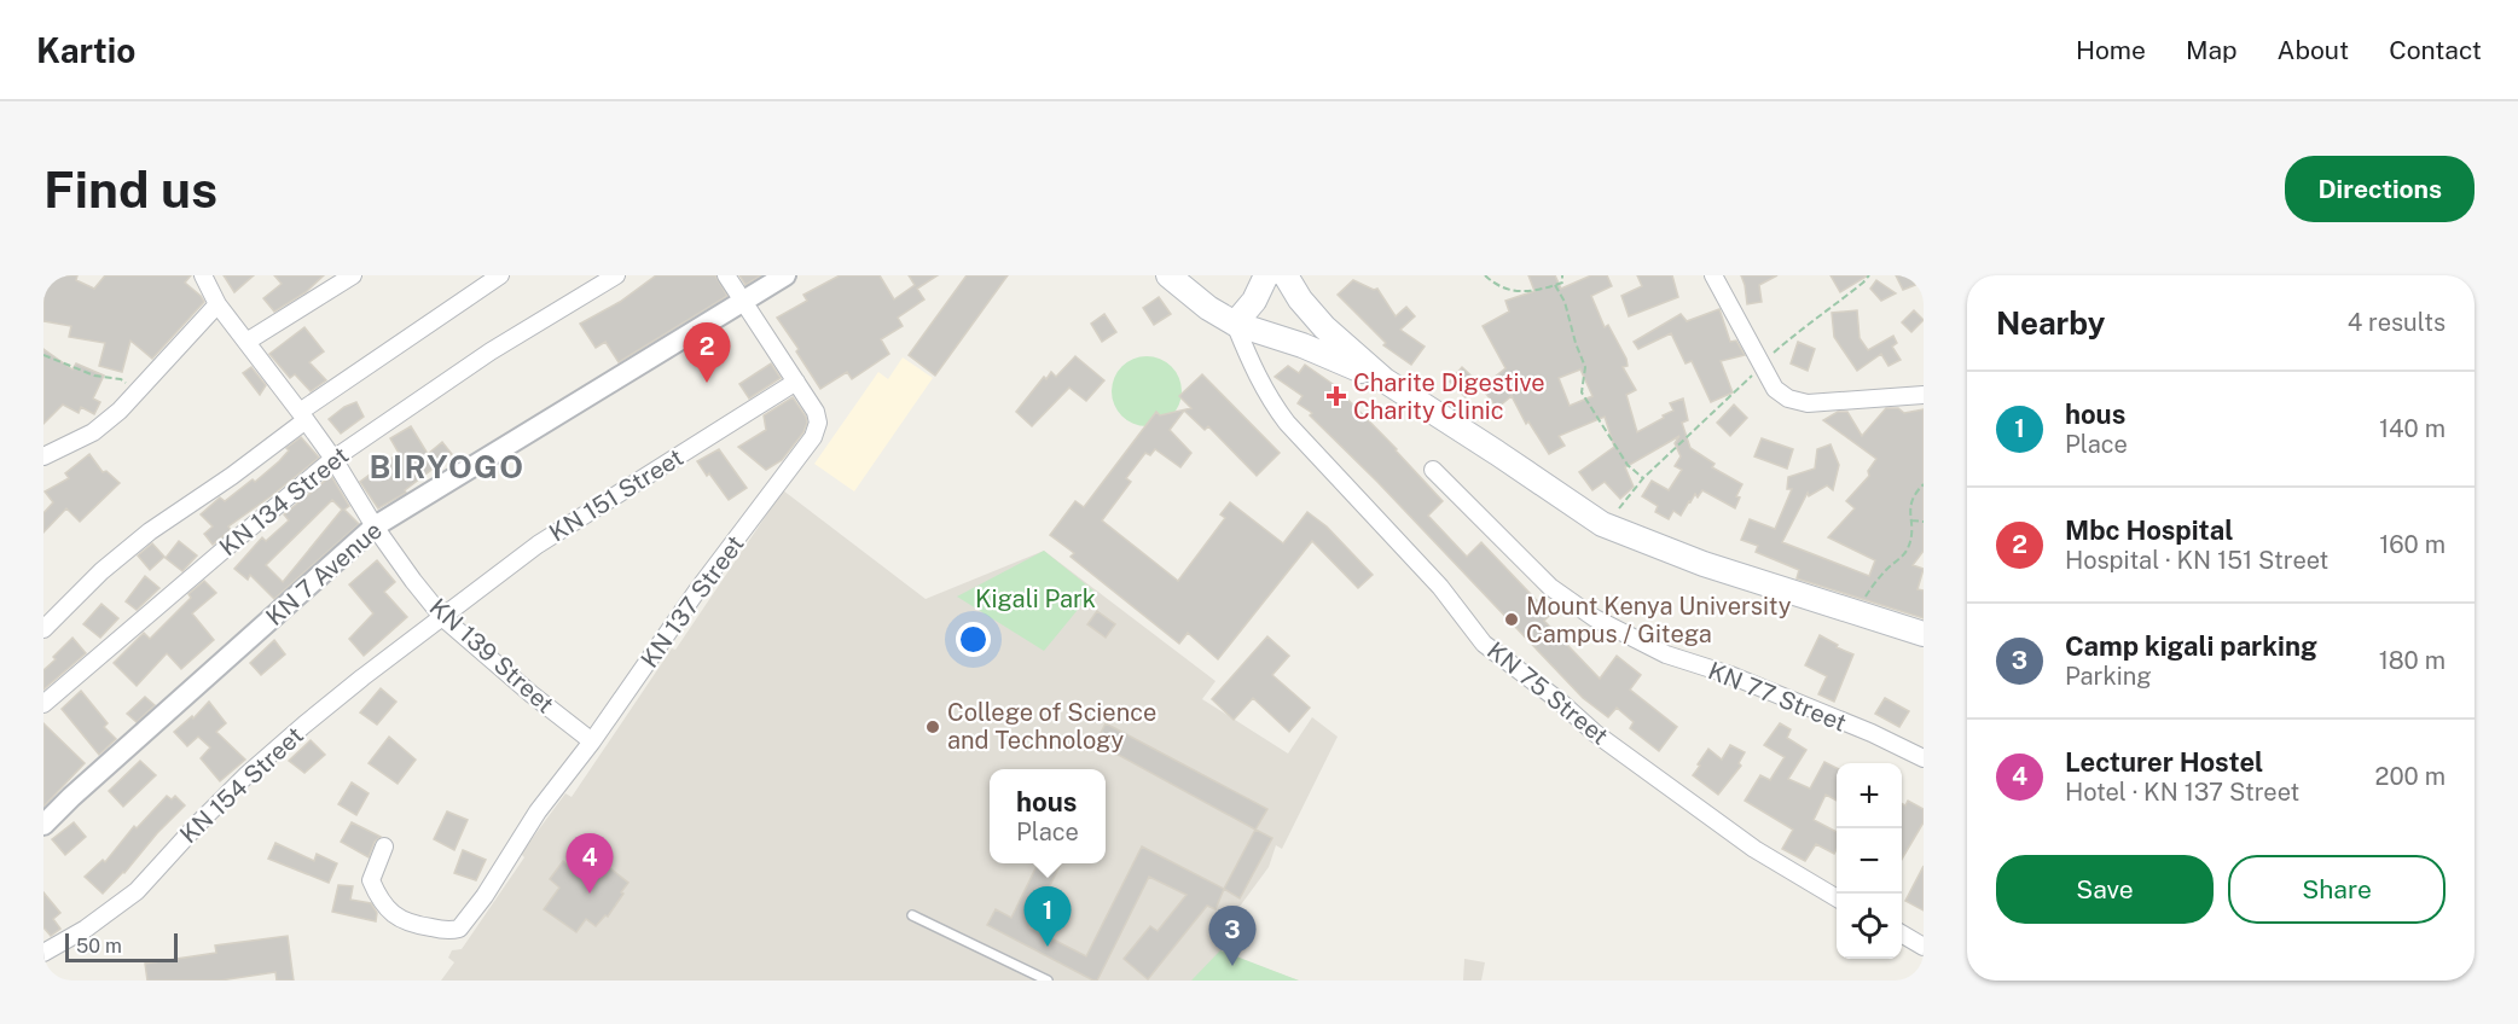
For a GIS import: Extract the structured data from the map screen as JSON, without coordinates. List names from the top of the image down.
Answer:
{
  "streets": {
    "street": [
      "KN 151 Street",
      "KN 134 Street",
      "KN 7 Avenue",
      "KN 137 Street",
      "KN 139 Street",
      "KN 75 Street",
      "KN 77 Street",
      "KN 154 Street"
    ]
  },
  "crossings": [
    ["KN 151 Street", "KN 137 Street"],
    ["KN 151 Street", "KN 139 Street"],
    ["KN 151 Street", "KN 154 Street"],
    ["KN 134 Street", "KN 139 Street"],
    ["KN 7 Avenue", "KN 137 Street"],
    ["KN 7 Avenue", "KN 139 Street"],
    ["KN 137 Street", "KN 139 Street"],
    ["KN 139 Street", "KN 154 Street"]
  ],
  "districts": ["BIRYOGO"],
  "parks": ["Kigali Park"],
  "places": {
    "health": ["Charite Digestive Charity Clinic"],
    "other": ["Mount Kenya University Campus / Gitega", "College of Science and Technology"]
  },
  "scale_bar": "50 m",
  "page": {
    "header": "Kartio",
    "nav": [
      "Home",
      "Map",
      "About",
      "Contact"
    ],
    "buttons": [
      "Directions",
      ["Save", "Share"]
    ],
    "title": "Find us",
    "heading": ["Nearby", "4 results"],
    "pins": [
      "2",
      "4",
      "1",
      "3"
    ],
    "list": [
      {
        "mark": "1",
        "name": "hous",
        "note": "Place",
        "value": "140 m"
      },
      {
        "mark": "2",
        "name": "Mbc Hospital",
        "note": "Hospital · KN 151 Street",
        "value": "160 m"
      },
      {
        "mark": "3",
        "name": "Camp kigali parking",
        "note": "Parking",
        "value": "180 m"
      },
      {
        "mark": "4",
        "name": "Lecturer Hostel",
        "note": "Hotel · KN 137 Street",
        "value": "200 m"
      }
    ],
    "map_buttons": ["+", "−"],
    "popup": ["hous", "Place"],
    "scale": "50 m"
  }
}
